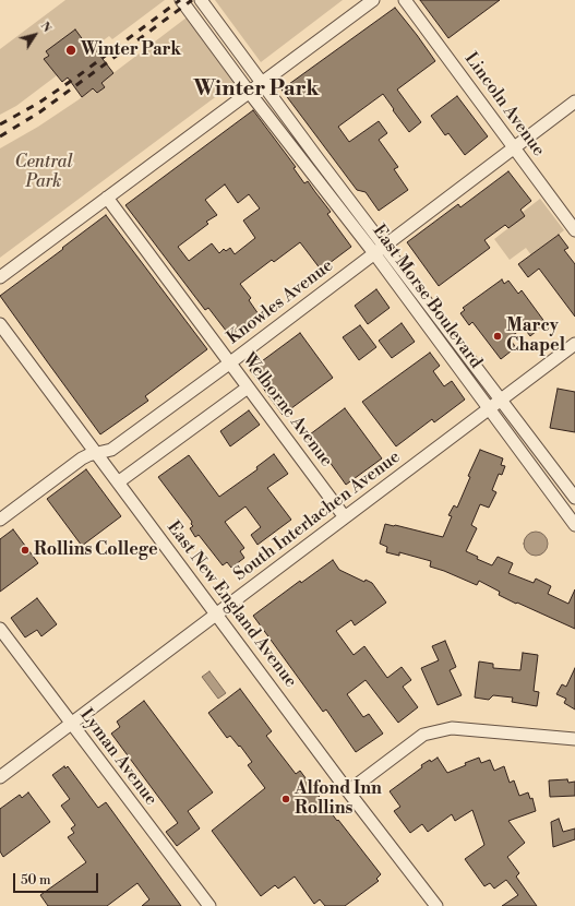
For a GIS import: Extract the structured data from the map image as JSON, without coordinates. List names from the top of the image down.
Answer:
{
  "streets": {
    "street": [
      "Lincoln Avenue",
      "East Morse Boulevard",
      "Knowles Avenue",
      "Welborne Avenue",
      "South Interlachen Avenue",
      "East New England Avenue",
      "Lyman Avenue"
    ]
  },
  "crossings": [
    ["Lincoln Avenue", "Knowles Avenue"],
    ["East Morse Boulevard", "Knowles Avenue"],
    ["East Morse Boulevard", "South Interlachen Avenue"],
    ["Knowles Avenue", "Welborne Avenue"],
    ["Knowles Avenue", "East New England Avenue"],
    ["Welborne Avenue", "South Interlachen Avenue"],
    ["South Interlachen Avenue", "East New England Avenue"],
    ["South Interlachen Avenue", "Lyman Avenue"]
  ],
  "districts": ["Winter Park"],
  "parks": ["Central Park"],
  "places": [
    "Winter Park",
    "Marcy Chapel",
    "Rollins College",
    "Alfond Inn Rollins"
  ],
  "scale_bar": "50 m",
  "north": "top right"
}
